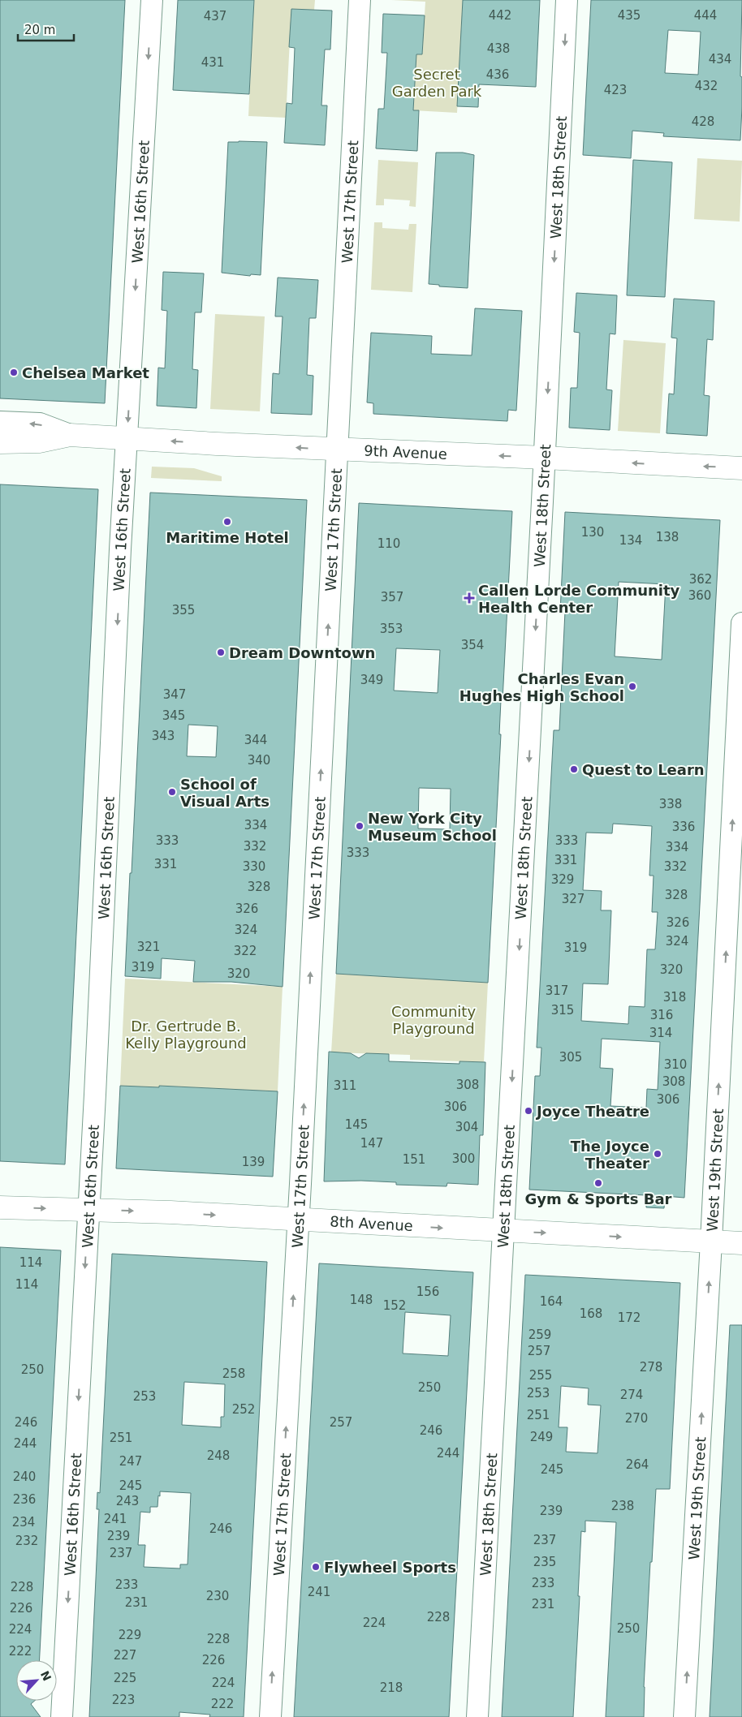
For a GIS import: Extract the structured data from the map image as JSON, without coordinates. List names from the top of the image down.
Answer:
{
  "streets": {
    "main road": ["9th Avenue", "8th Avenue"],
    "street": [
      "West 18th Street",
      "West 16th Street",
      "West 17th Street",
      "West 19th Street"
    ]
  },
  "crossings": [
    ["West 18th Street", "9th Avenue"],
    ["West 18th Street", "8th Avenue"],
    ["West 16th Street", "9th Avenue"],
    ["West 16th Street", "8th Avenue"],
    ["West 17th Street", "9th Avenue"],
    ["West 17th Street", "8th Avenue"],
    ["West 19th Street", "8th Avenue"]
  ],
  "one_way": [
    "West 18th Street",
    "West 16th Street",
    "West 17th Street",
    "9th Avenue",
    "West 19th Street",
    "8th Avenue"
  ],
  "parks": ["Secret Garden Park", "Community Playground", "Dr. Gertrude B. Kelly Playground"],
  "places": {
    "other": [
      "Chelsea Market",
      "Maritime Hotel",
      "Dream Downtown",
      "Charles Evan Hughes High School",
      "Quest to Learn",
      "School of Visual Arts",
      "New York City Museum School",
      "Joyce Theatre",
      "The Joyce Theater",
      "Gym & Sports Bar",
      "Flywheel Sports"
    ],
    "health": ["Callen Lorde Community Health Center"]
  },
  "house_numbers": [
    "442",
    "435",
    "444",
    "437",
    "438",
    "434",
    "431",
    "436",
    "432",
    "423",
    "428",
    "130",
    "138",
    "134",
    "110",
    "362",
    "360",
    "357",
    "355",
    "353",
    "354",
    "349",
    "347",
    "345",
    "343",
    "344",
    "340",
    "338",
    "334",
    "336",
    "333",
    "333",
    "332",
    "334",
    "333",
    "331",
    "331",
    "330",
    "332",
    "329",
    "328",
    "328",
    "327",
    "326",
    "326",
    "324",
    "324",
    "321",
    "319",
    "322",
    "319",
    "320",
    "320",
    "317",
    "318",
    "315",
    "316",
    "314",
    "305",
    "310",
    "308",
    "308",
    "311",
    "306",
    "306",
    "145",
    "304",
    "147",
    "300",
    "151",
    "139",
    "114",
    "114",
    "156",
    "148",
    "164",
    "152",
    "168",
    "172",
    "259",
    "257",
    "278",
    "250",
    "258",
    "255",
    "250",
    "253",
    "274",
    "253",
    "252",
    "251",
    "270",
    "246",
    "257",
    "246",
    "249",
    "251",
    "244",
    "244",
    "248",
    "247",
    "264",
    "245",
    "240",
    "245",
    "236",
    "243",
    "238",
    "239",
    "241",
    "234",
    "246",
    "239",
    "237",
    "232",
    "237",
    "235",
    "233",
    "233",
    "228",
    "241",
    "230",
    "231",
    "231",
    "226",
    "228",
    "224",
    "250",
    "224",
    "229",
    "228",
    "222",
    "227",
    "226",
    "225",
    "224",
    "218",
    "223",
    "222"
  ],
  "scale_bar": "20 m",
  "north": "top right"
}
